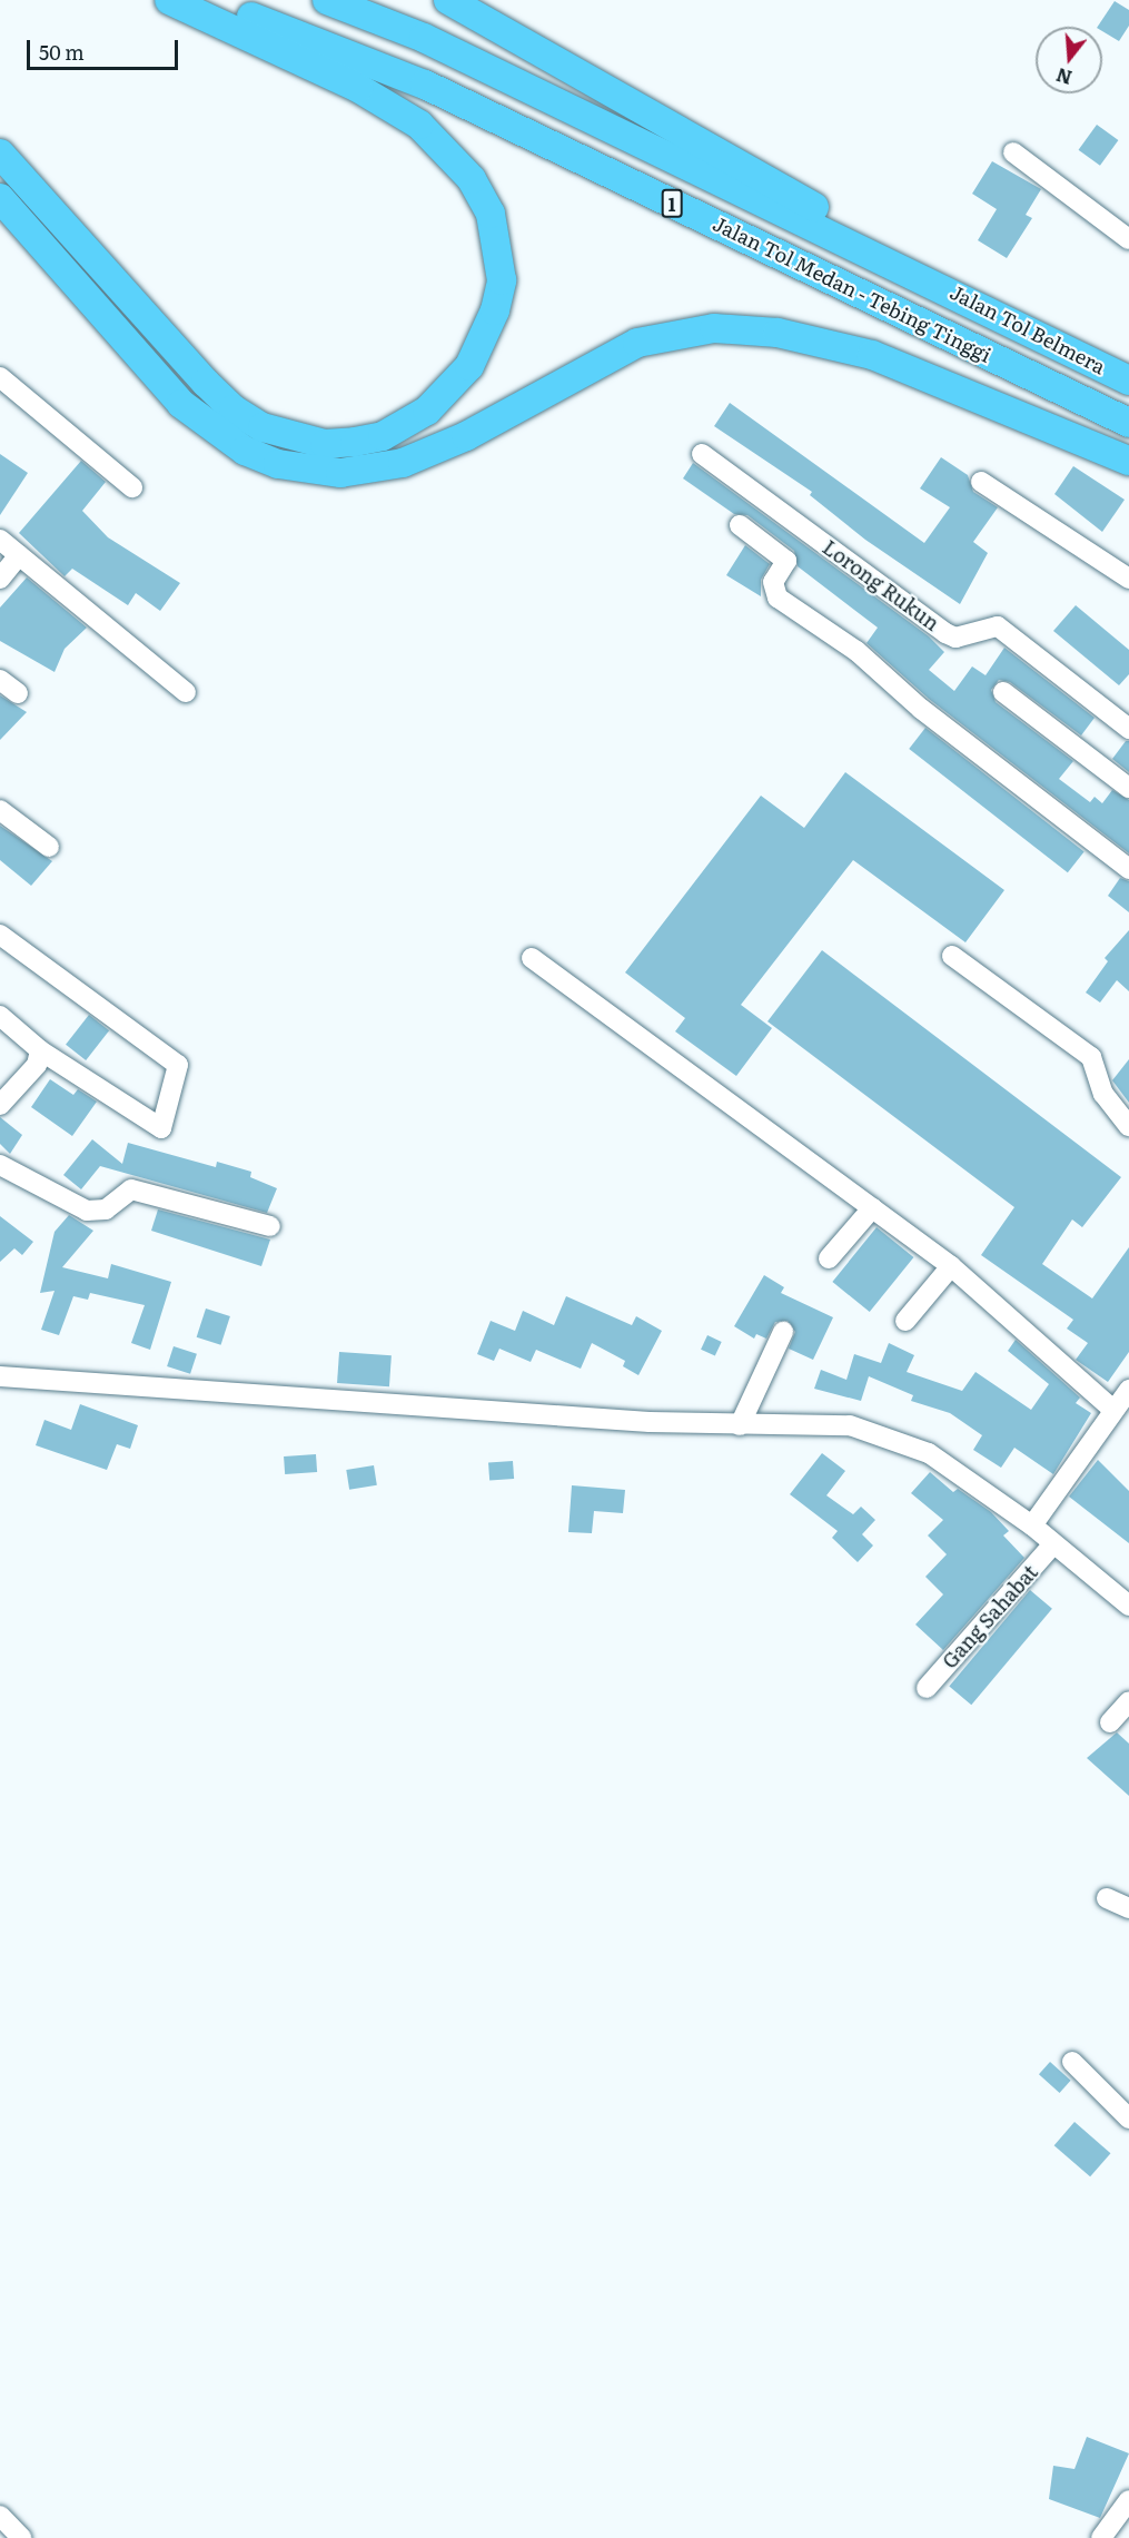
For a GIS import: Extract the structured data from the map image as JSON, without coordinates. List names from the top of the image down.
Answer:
{
  "streets": {
    "highway": ["1", "Jalan Tol Medan - Tebing Tinggi", "Jalan Tol Belmera"],
    "street": ["Lorong Rukun", "Gang Sahabat"]
  },
  "crossings": [
    ["Jalan Tol Medan - Tebing Tinggi", "Jalan Tol Belmera"]
  ],
  "scale_bar": "50 m",
  "north": "bottom"
}
